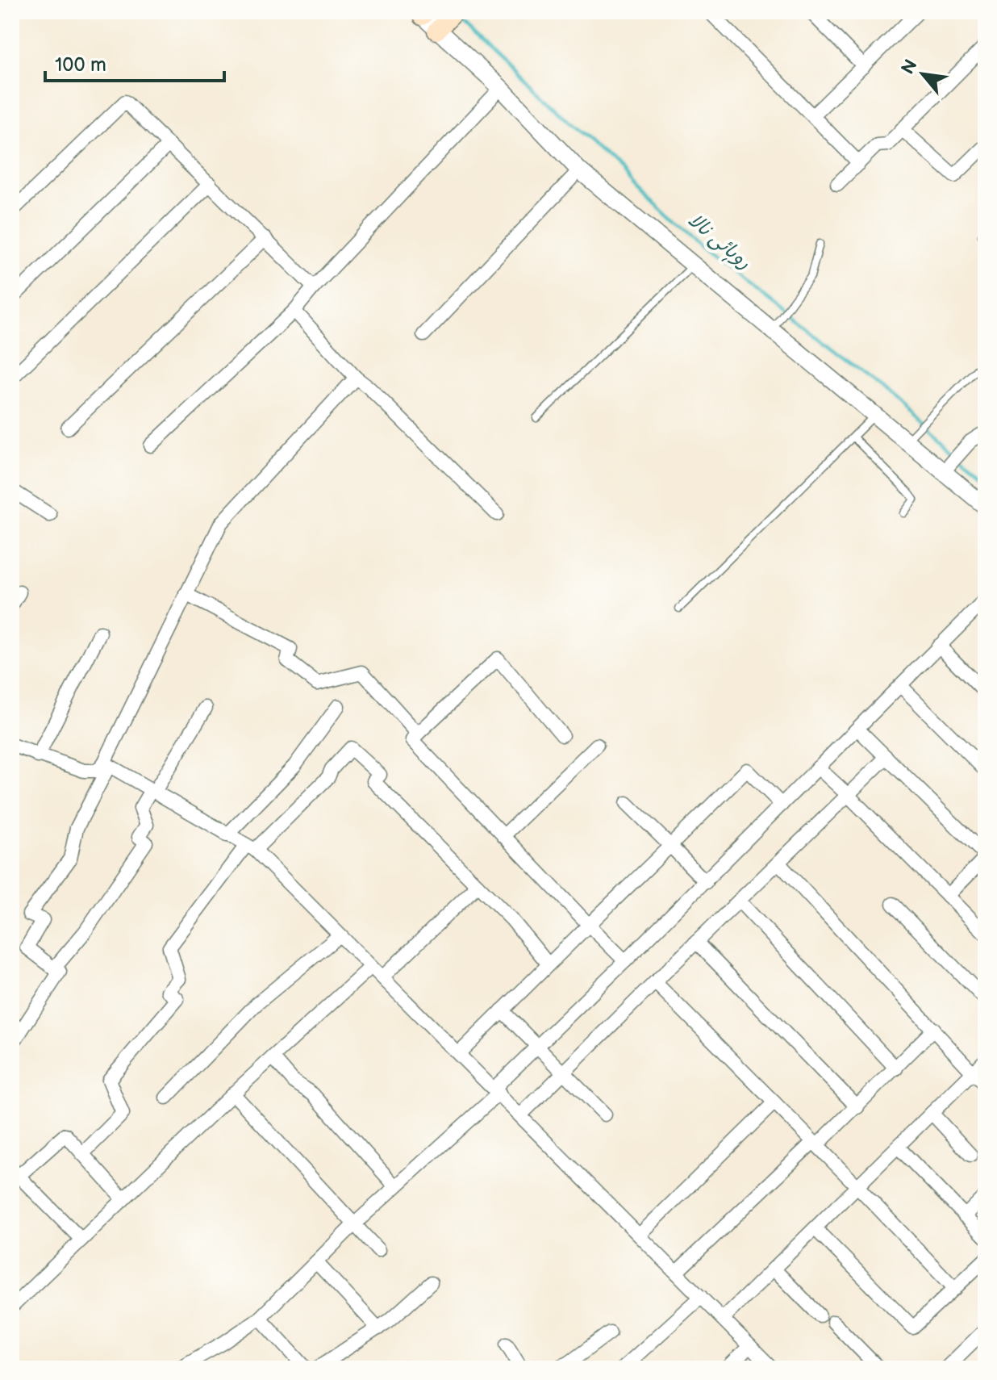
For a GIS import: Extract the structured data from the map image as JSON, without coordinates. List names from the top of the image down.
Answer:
{
  "water": ["روہائی نالا"],
  "scale_bar": "100 m",
  "north": "top left"
}
